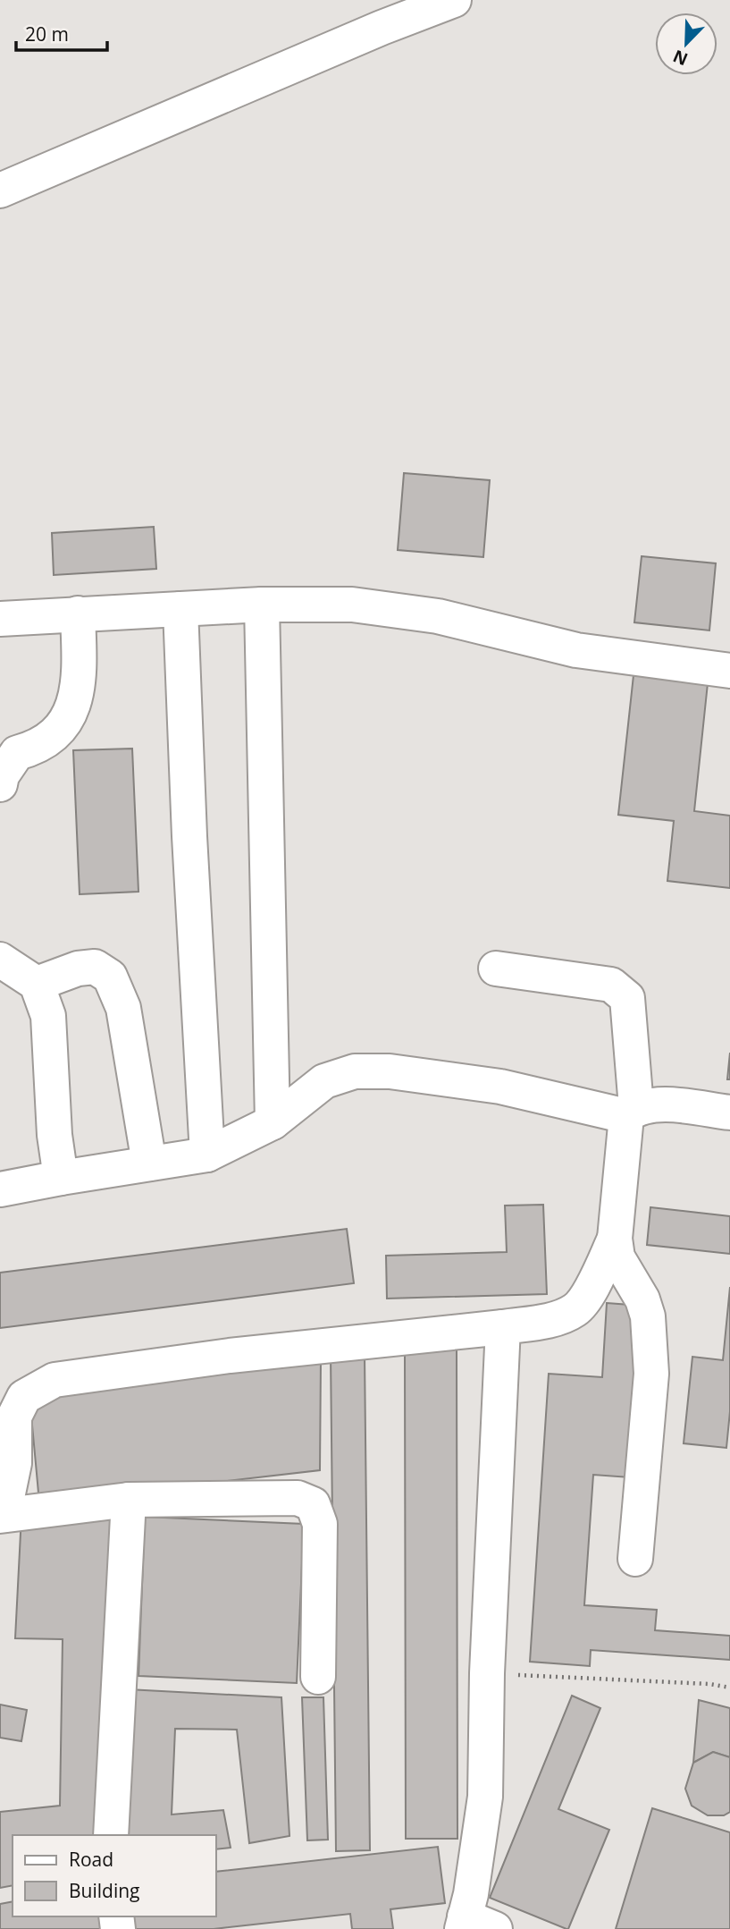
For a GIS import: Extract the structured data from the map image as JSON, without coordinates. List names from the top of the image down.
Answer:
{
  "legend": ["Road", "Building"],
  "scale_bar": "20 m",
  "north": "bottom left"
}
